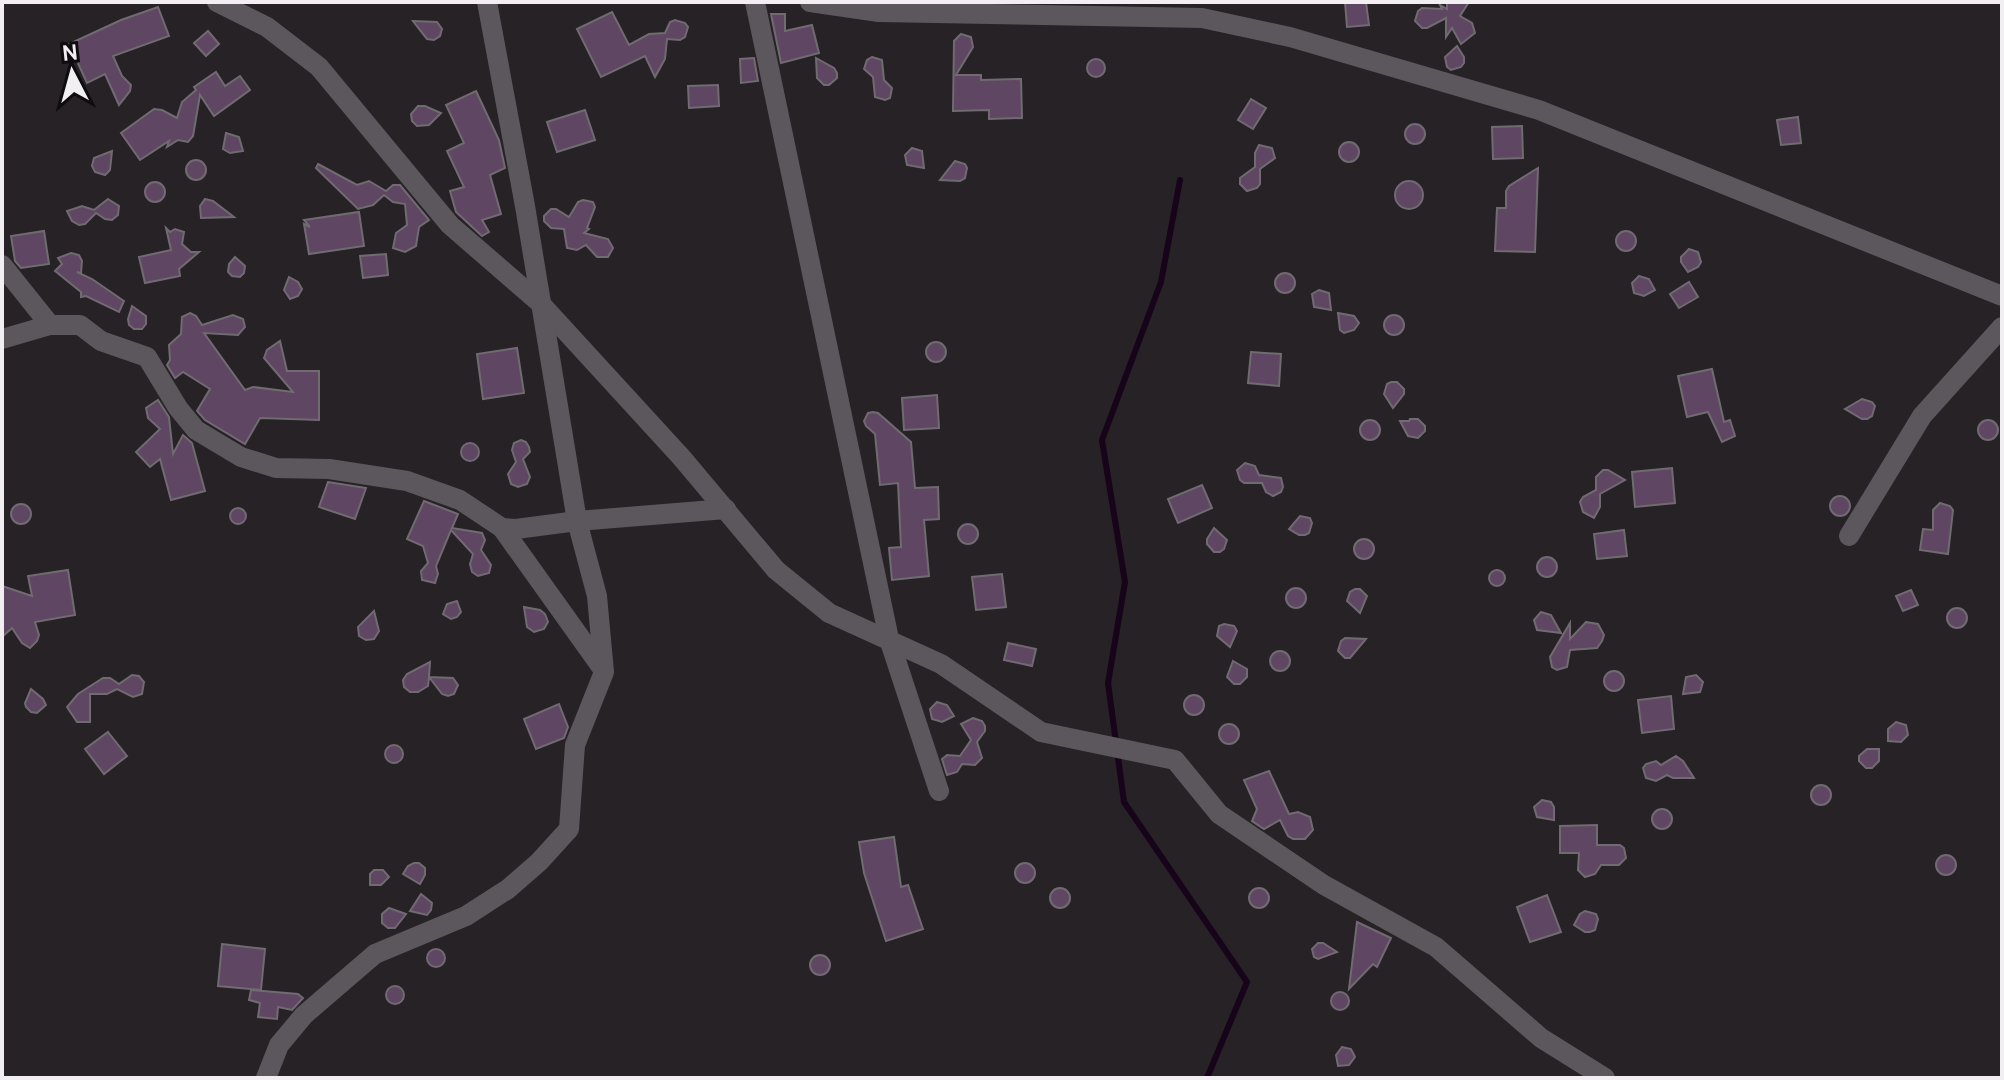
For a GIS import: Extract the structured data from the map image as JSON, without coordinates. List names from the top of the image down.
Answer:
{
  "north": "top"
}
